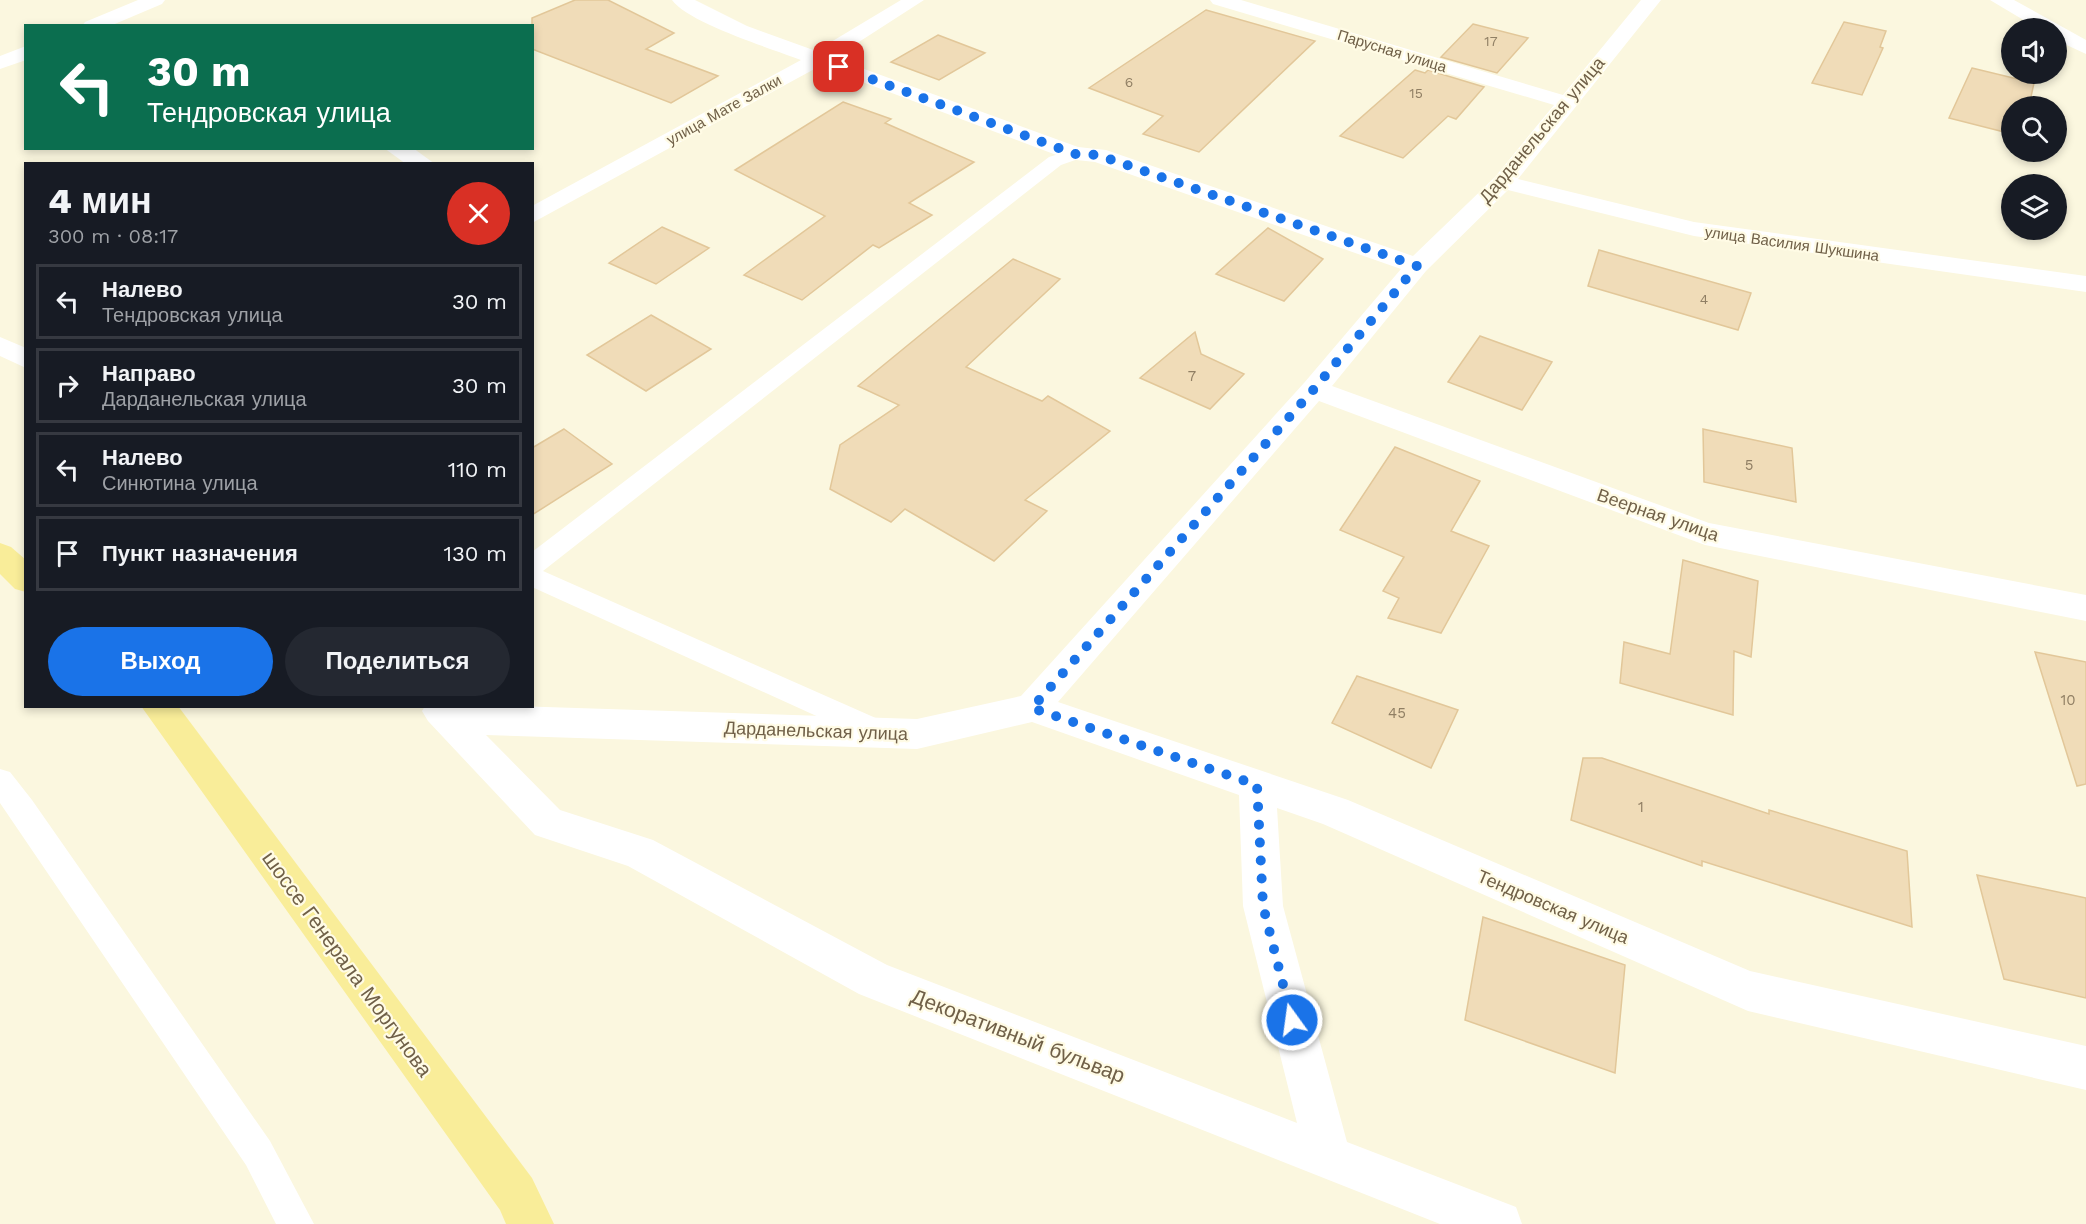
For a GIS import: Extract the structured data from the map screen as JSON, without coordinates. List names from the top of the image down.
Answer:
{
  "streets": {
    "main road": ["шоссе Генерала Моргунова"],
    "street": [
      "Парусная улица",
      "улица Мате Залки",
      "Дарданельская улица",
      "улица Василия Шукшина",
      "Веерная улица",
      "Тендровская улица",
      "Декоративный бульвар"
    ]
  },
  "crossings": [
    ["Парусная улица", "Дарданельская улица"],
    ["Дарданельская улица", "улица Василия Шукшина"],
    ["Дарданельская улица", "Веерная улица"],
    ["Дарданельская улица", "Тендровская улица"],
    ["Дарданельская улица", "Декоративный бульвар"]
  ],
  "house_numbers": [
    "17",
    "6",
    "15",
    "4",
    "7",
    "5",
    "10",
    "45",
    "1"
  ],
  "page": {
    "turn": ["30 m", "Тендровская улица"],
    "heading": ["4 мин", "300 m · 08:17"],
    "list": [
      {
        "name": "Налево",
        "note": "Тендровская улица",
        "value": "30 m"
      },
      {
        "name": "Направо",
        "note": "Дарданельская улица",
        "value": "30 m"
      },
      {
        "name": "Налево",
        "note": "Синютина улица",
        "value": "110 m"
      },
      {
        "name": "Пункт назначения",
        "value": "130 m"
      }
    ],
    "buttons": ["Выход", "Поделиться"]
  }
}
